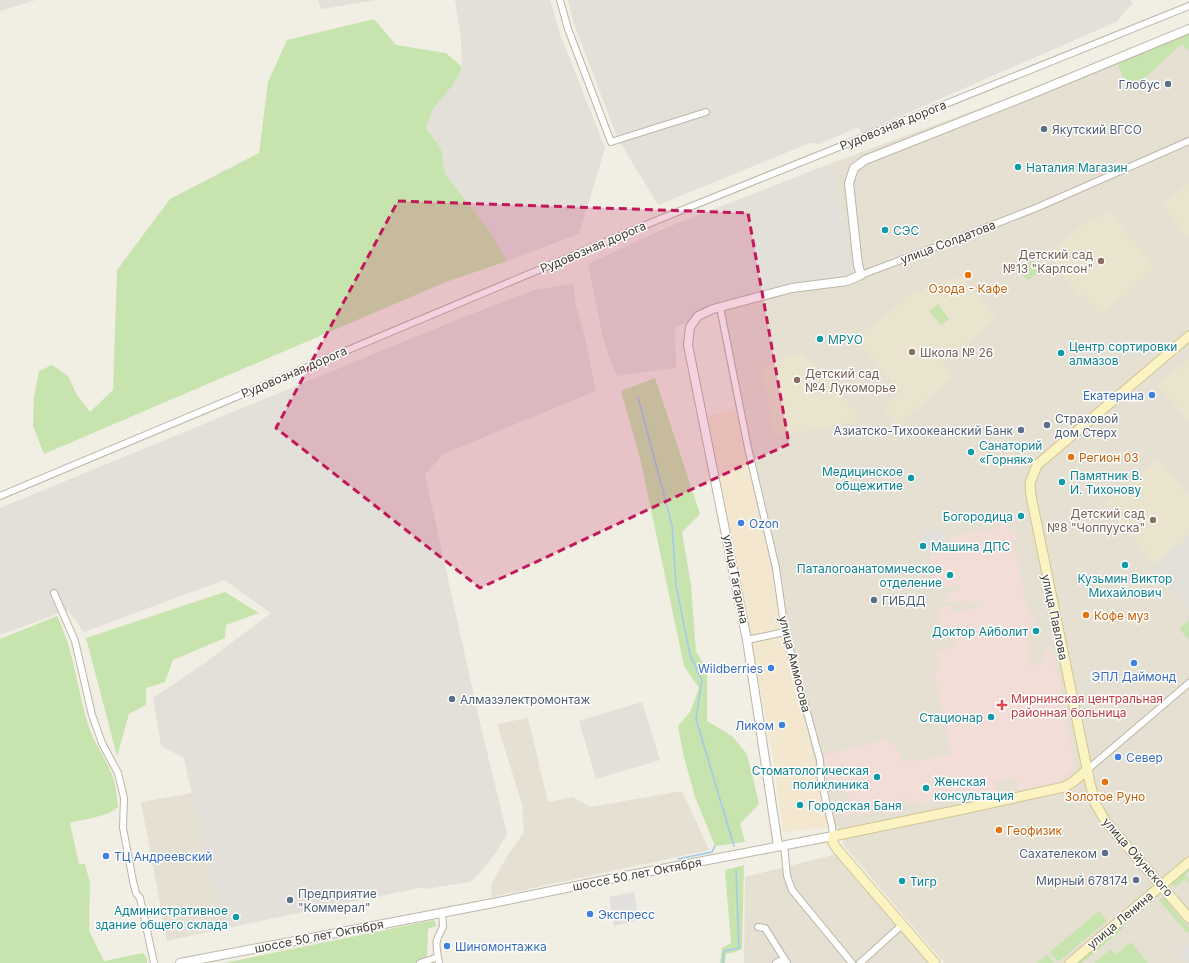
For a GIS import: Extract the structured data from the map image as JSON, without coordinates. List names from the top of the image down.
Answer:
{
  "streets": {
    "main road": [
      "улица Павлова",
      "улица Аммосова",
      "улица Ойунского",
      "шоссе 50 лет Октября",
      "улица Ленина"
    ],
    "street": ["Рудовозная дорога", "улица Солдатова", "улица Гагарина"]
  },
  "crossings": [
    ["улица Солдатова", "улица Гагарина"],
    ["улица Солдатова", "улица Аммосова"],
    ["улица Гагарина", "шоссе 50 лет Октября"],
    ["улица Павлова", "улица Ойунского"],
    ["улица Павлова", "шоссе 50 лет Октября"],
    ["улица Аммосова", "шоссе 50 лет Октября"],
    ["улица Ойунского", "шоссе 50 лет Октября"],
    ["улица Ойунского", "улица Ленина"]
  ],
  "places": {
    "other": [
      "Глобус",
      "Якутский ВГСО",
      "Наталия Магазин",
      "СЭС",
      "Детский сад №13 \"Карлсон\"",
      "Озода - Кафе",
      "МРУО",
      "Школа № 26",
      "Центр сортировки алмазов",
      "Детский сад №4 Лукоморье",
      "Екатерина",
      "Страховой дом Стерх",
      "Азиатско-Тихоокеанский Банк",
      "Санаторий «Горняк»",
      "Регион 03",
      "Медицинское общежитие",
      "Памятник В. И. Тихонову",
      "Богородица",
      "Детский сад №8 \"Чоппууска\"",
      "Ozon",
      "Машина ДПС",
      "Кузьмин Виктор Михайлович",
      "Паталогоанатомическое отделение",
      "ГИБДД",
      "Кофе муз",
      "Доктор Айболит",
      "ЭПЛ Даймонд",
      "Wildberries",
      "Алмазэлектромонтаж",
      "Стационар",
      "Ликом",
      "Север",
      "Стоматологическая поликлиника",
      "Золотое Руно",
      "Женская консультация",
      "Городская Баня",
      "Геофизик",
      "Сахателеком",
      "ТЦ Андреевский",
      "Мирный 678174",
      "Тигр",
      "Предприятие \"Коммерал\"",
      "Экспресс",
      "Административное здание общего склада",
      "Шиномонтажка"
    ],
    "health": ["Мирнинская центральная районная больница"]
  }
}
